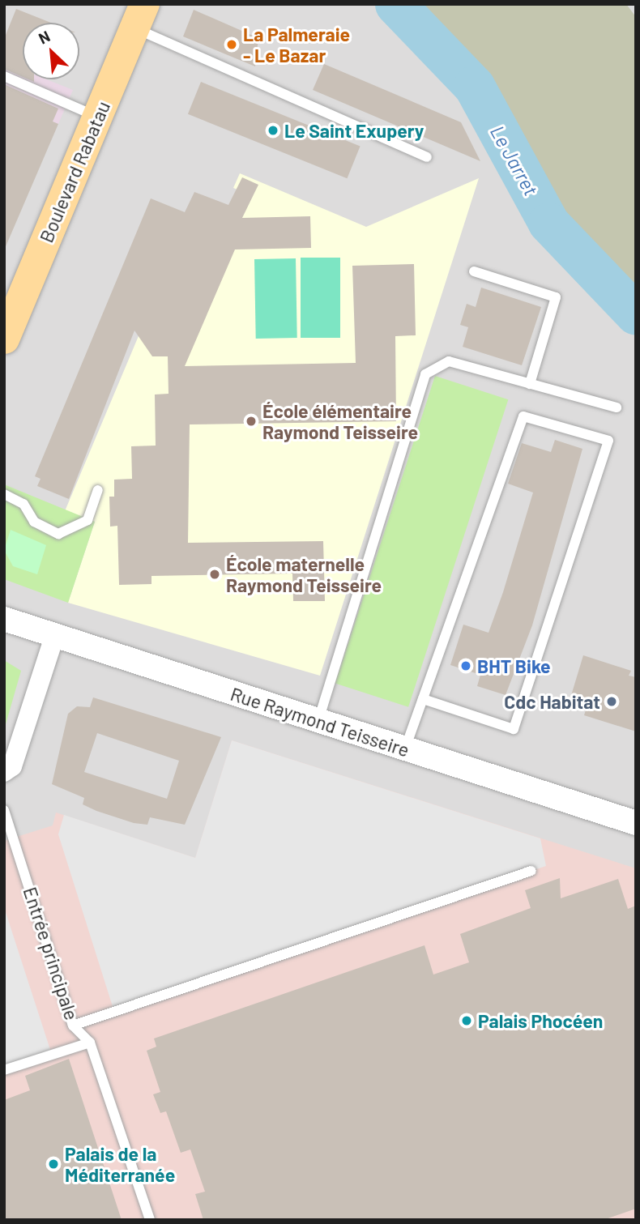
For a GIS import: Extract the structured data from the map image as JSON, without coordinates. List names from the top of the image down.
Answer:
{
  "streets": {
    "main road": ["Boulevard Rabatau"],
    "street": ["Rue Raymond Teisseire"],
    "lane": ["Entrée principale"]
  },
  "water": ["Le Jarret"],
  "places": [
    "La Palmeraie - Le Bazar",
    "Le Saint Exupery",
    "École élémentaire Raymond Teisseire",
    "École maternelle Raymond Teisseire",
    "BHT Bike",
    "Cdc Habitat",
    "Palais Phocéen",
    "Palais de la Méditerranée"
  ],
  "north": "top left"
}
